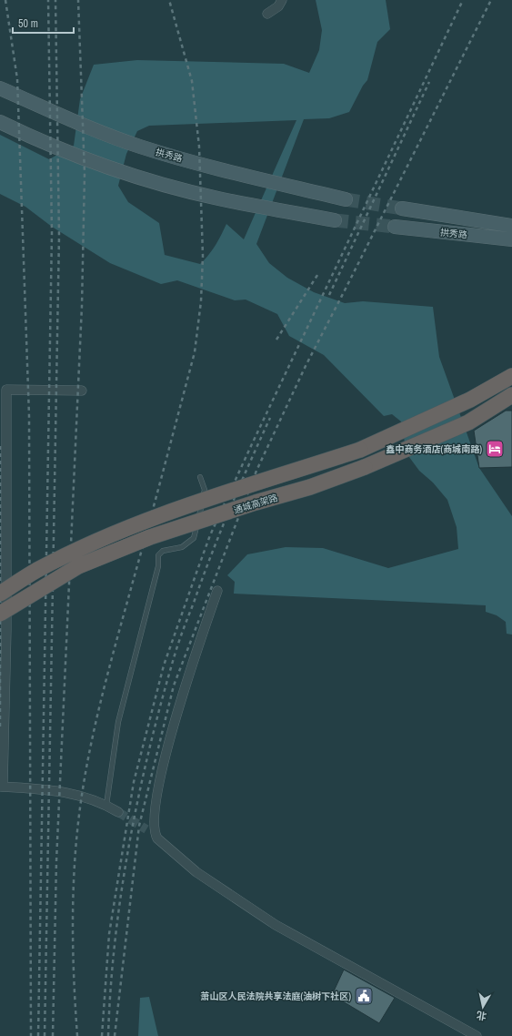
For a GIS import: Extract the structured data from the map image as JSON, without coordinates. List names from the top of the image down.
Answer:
{
  "streets": {
    "highway": ["通城高架路"],
    "main road": ["拱秀路"]
  },
  "places": {
    "hotel": ["鑫中商务酒店(商城南路)"],
    "public building": ["萧山区人民法院共享法庭(油树下社区)"]
  },
  "scale_bar": "50 m",
  "north": "bottom"
}
